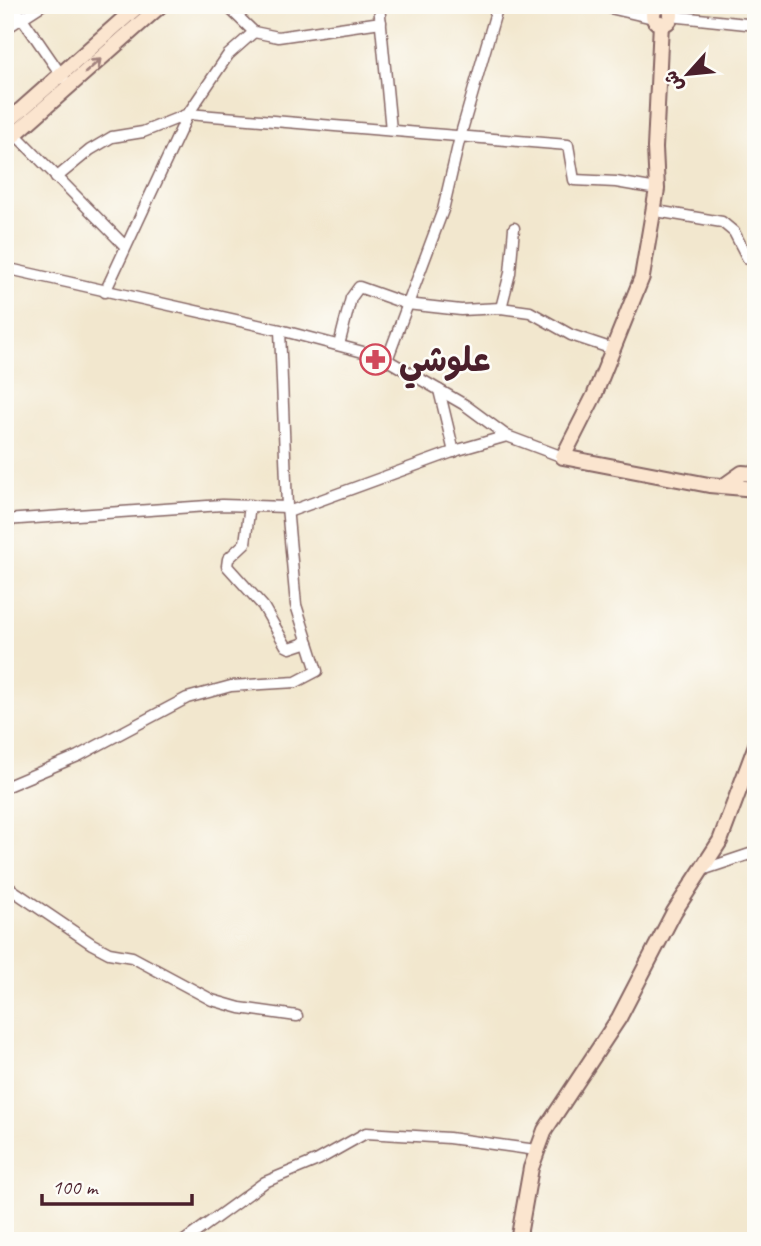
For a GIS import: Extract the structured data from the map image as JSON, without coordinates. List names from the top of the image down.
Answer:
{
  "places": {
    "pharmacy": ["علوشي"]
  },
  "scale_bar": "100 m",
  "north": "bottom left"
}
